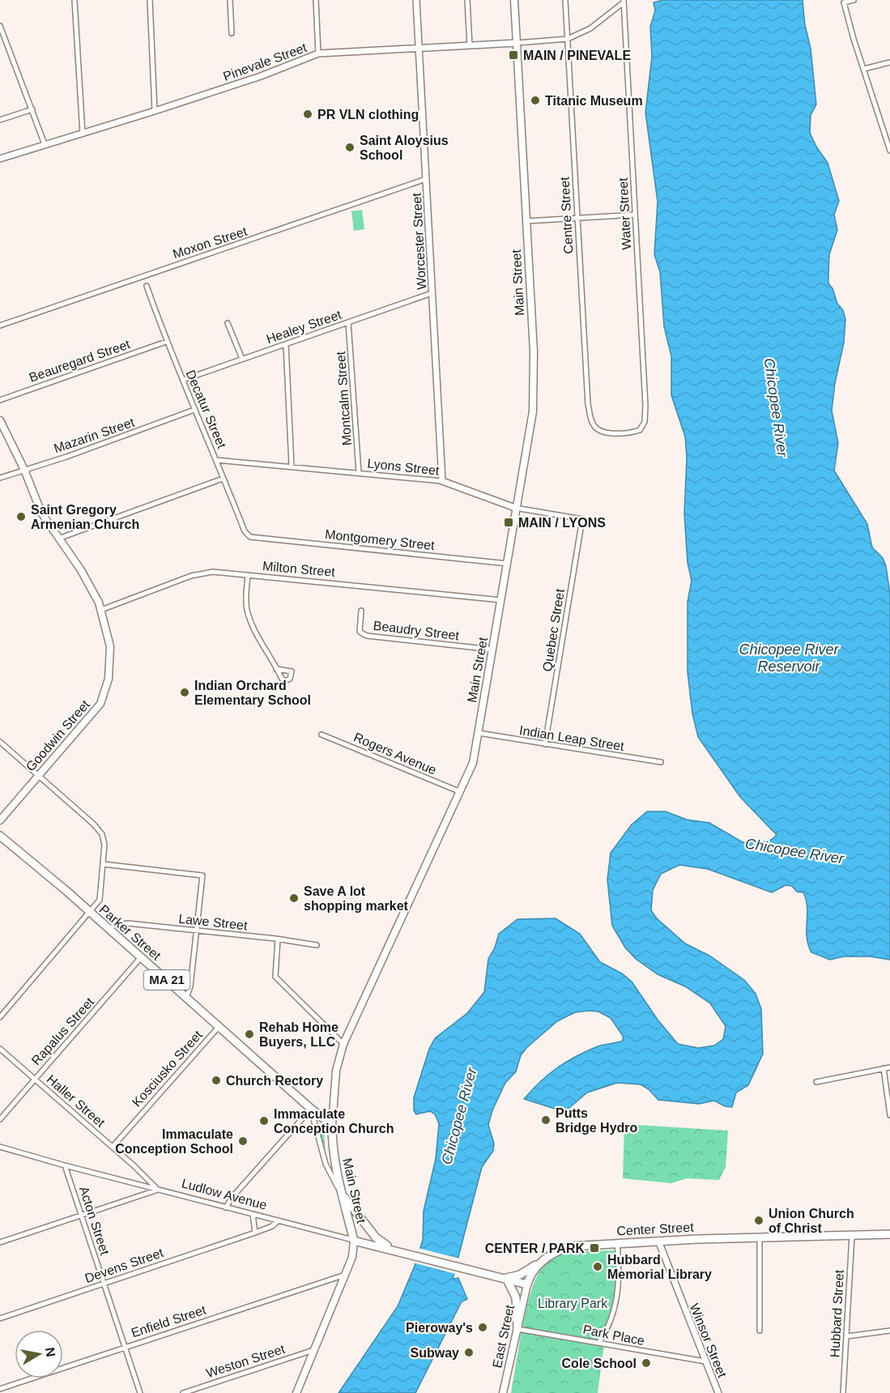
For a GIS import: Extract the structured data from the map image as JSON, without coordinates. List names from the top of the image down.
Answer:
{
  "streets": {
    "main road": [
      "Main Street",
      "Goodwin Street",
      "Parker Street",
      "MA 21",
      "Ludlow Avenue",
      "Center Street",
      "East Street"
    ],
    "street": [
      "Pinevale Street",
      "Water Street",
      "Centre Street",
      "Worcester Street",
      "Moxon Street",
      "Healey Street",
      "Beauregard Street",
      "Montcalm Street",
      "Decatur Street",
      "Mazarin Street",
      "Lyons Street",
      "Montgomery Street",
      "Milton Street",
      "Beaudry Street",
      "Quebec Street",
      "Indian Leap Street",
      "Rogers Avenue",
      "Lawe Street",
      "Rapalus Street",
      "Kosciusko Street",
      "Haller Street",
      "Acton Street",
      "Devens Street",
      "Hubbard Street",
      "Enfield Street",
      "Park Place",
      "Winsor Street",
      "Weston Street"
    ]
  },
  "crossings": [
    ["Pinevale Street", "Water Street"],
    ["Pinevale Street", "Centre Street"],
    ["Pinevale Street", "Worcester Street"],
    ["Pinevale Street", "Main Street"],
    ["Water Street", "Centre Street"],
    ["Worcester Street", "Moxon Street"],
    ["Worcester Street", "Healey Street"],
    ["Worcester Street", "Lyons Street"],
    ["Main Street", "Lyons Street"],
    ["Main Street", "Montgomery Street"],
    ["Main Street", "Milton Street"],
    ["Main Street", "Beaudry Street"],
    ["Main Street", "Indian Leap Street"],
    ["Main Street", "Rogers Avenue"],
    ["Main Street", "Parker Street"],
    ["Main Street", "Ludlow Avenue"],
    ["Main Street", "Enfield Street"],
    ["Main Street", "Weston Street"],
    ["Healey Street", "Montcalm Street"],
    ["Healey Street", "Decatur Street"],
    ["Beauregard Street", "Decatur Street"],
    ["Montcalm Street", "Lyons Street"],
    ["Decatur Street", "Mazarin Street"],
    ["Decatur Street", "Lyons Street"],
    ["Decatur Street", "Montgomery Street"],
    ["Mazarin Street", "Goodwin Street"],
    ["Lyons Street", "Quebec Street"],
    ["Milton Street", "Goodwin Street"],
    ["Quebec Street", "Indian Leap Street"],
    ["Lawe Street", "Parker Street"],
    ["Parker Street", "Rapalus Street"],
    ["Parker Street", "Kosciusko Street"],
    ["Rapalus Street", "Haller Street"],
    ["Kosciusko Street", "Haller Street"],
    ["Haller Street", "Ludlow Avenue"],
    ["Ludlow Avenue", "Acton Street"],
    ["Ludlow Avenue", "Devens Street"],
    ["Acton Street", "Devens Street"],
    ["Acton Street", "Enfield Street"],
    ["Center Street", "Hubbard Street"],
    ["Center Street", "East Street"],
    ["Center Street", "Winsor Street"],
    ["Park Place", "East Street"],
    ["Park Place", "Winsor Street"]
  ],
  "water": ["Chicopee River", "Chicopee River Reservoir"],
  "parks": ["Library Park"],
  "places": {
    "transit": ["MAIN / PINEVALE", "MAIN / LYONS", "CENTER / PARK"],
    "other": [
      "Titanic Museum",
      "PR VLN clothing",
      "Saint Aloysius School",
      "Saint Gregory Armenian Church",
      "Indian Orchard Elementary School",
      "Save A lot shopping market",
      "Rehab Home Buyers, LLC",
      "Church Rectory",
      "Putts Bridge Hydro",
      "Immaculate Conception Church",
      "Immaculate Conception School",
      "Union Church of Christ",
      "Hubbard Memorial Library",
      "Pieroway's",
      "Subway",
      "Cole School"
    ]
  },
  "north": "right"
}
